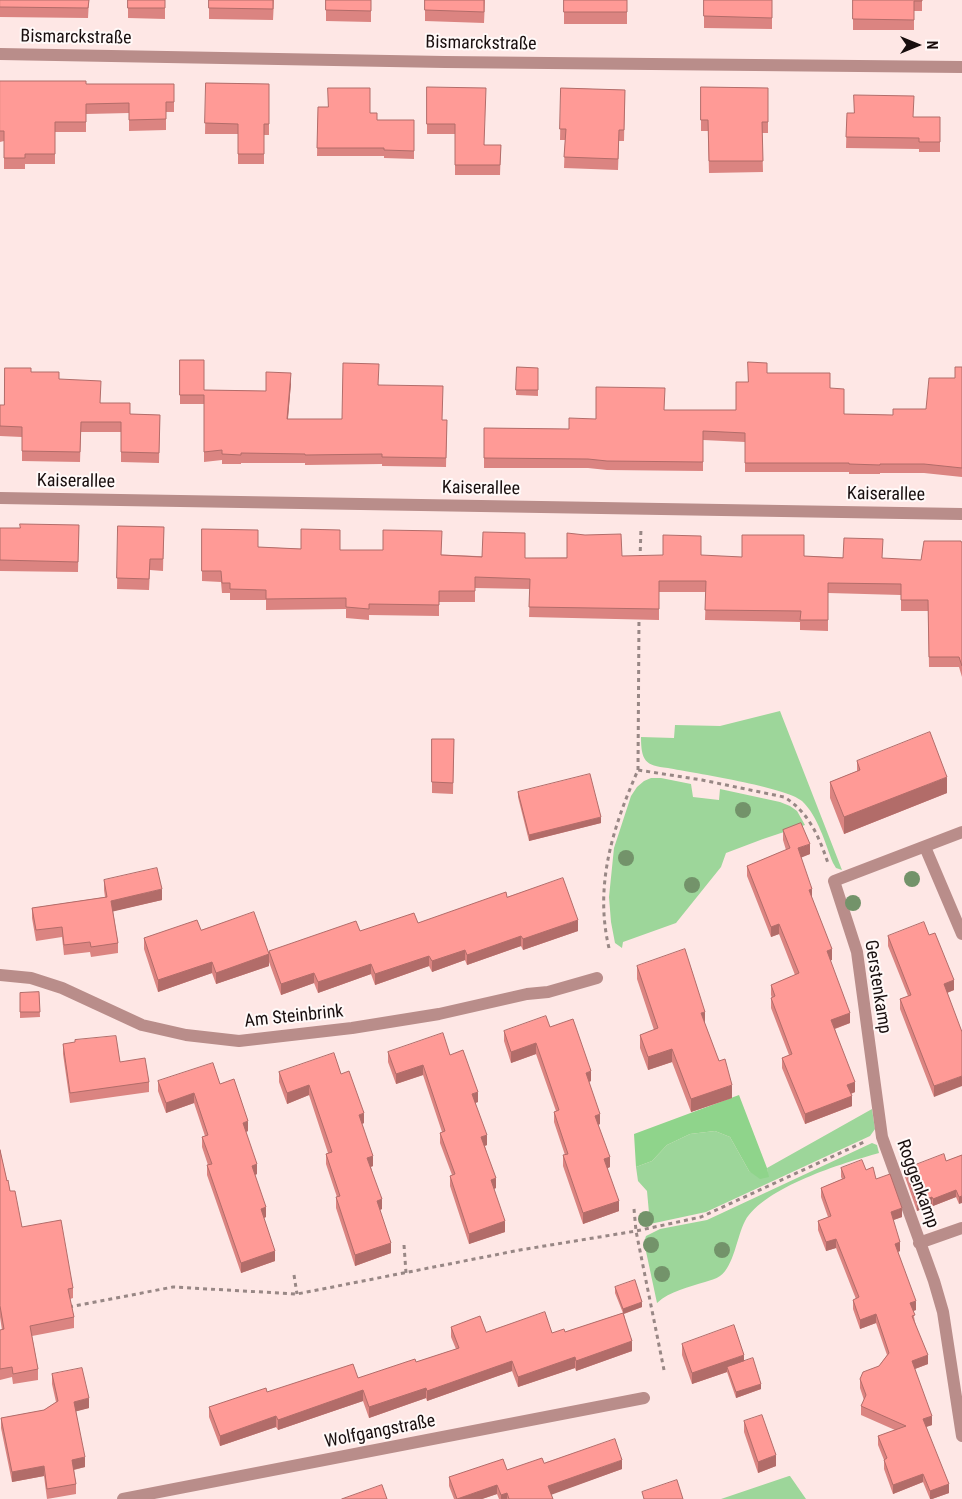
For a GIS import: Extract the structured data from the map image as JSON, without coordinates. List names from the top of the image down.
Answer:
{
  "streets": {
    "street": [
      "Bismarckstraße",
      "Kaiserallee",
      "Gerstenkamp",
      "Am Steinbrink",
      "Roggenkamp",
      "Wolfgangstraße"
    ]
  },
  "crossings": [
    ["Gerstenkamp", "Roggenkamp"]
  ],
  "north": "right"
}
